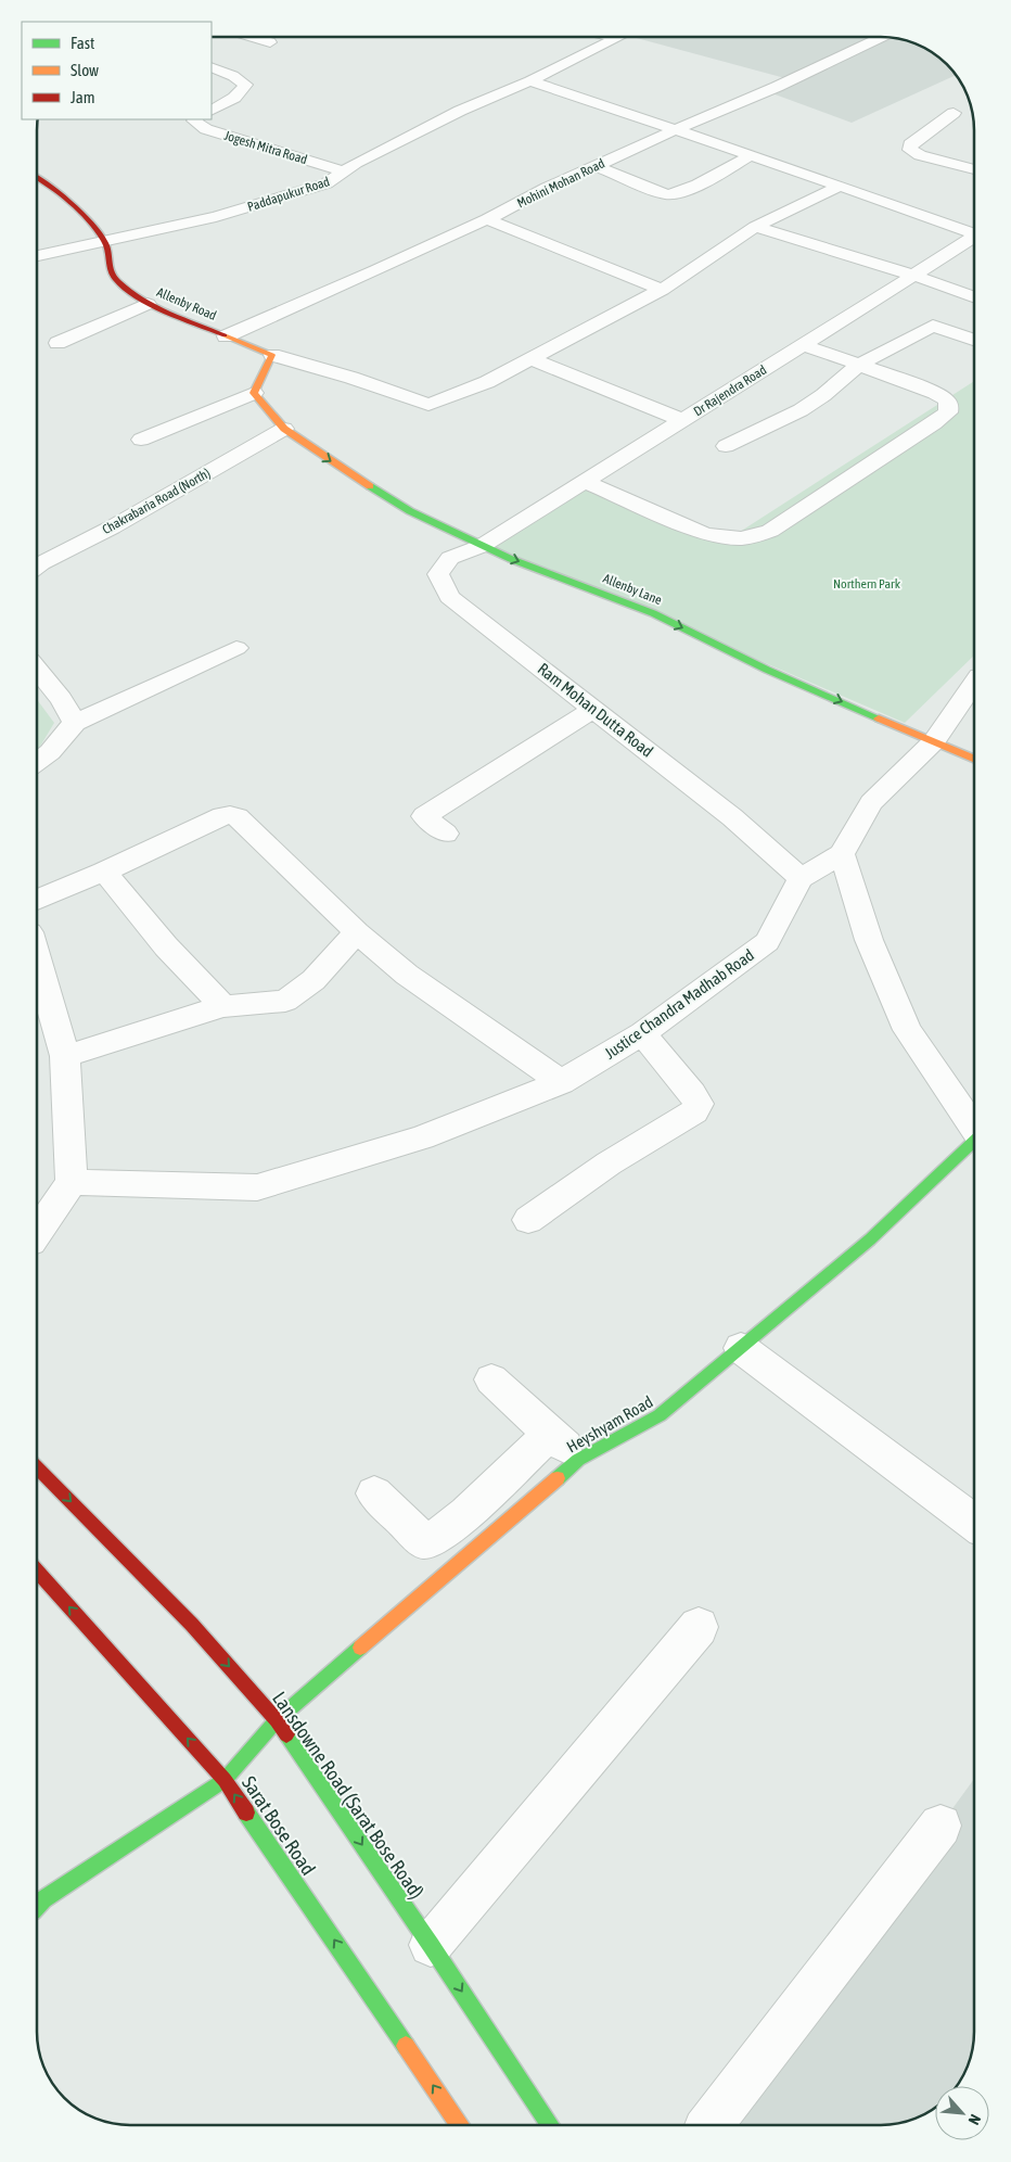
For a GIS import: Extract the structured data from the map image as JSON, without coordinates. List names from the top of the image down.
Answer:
{
  "streets": {
    "street": [
      "Jogesh Mitra Road",
      "Mohini Mohan Road",
      "Paddapukur Road",
      "Allenby Road",
      "Dr Rajendra Road",
      "Chakrabaria Road (North)",
      "Allenby Lane",
      "Ram Mohan Dutta Road",
      "Justice Chandra Madhab Road",
      "Heyshyam Road",
      "Lansdowne Road (Sarat Bose Road)",
      "Sarat Bose Road"
    ]
  },
  "crossings": [
    ["Jogesh Mitra Road", "Paddapukur Road"],
    ["Mohini Mohan Road", "Allenby Road"],
    ["Paddapukur Road", "Allenby Road"],
    ["Dr Rajendra Road", "Allenby Lane"],
    ["Dr Rajendra Road", "Ram Mohan Dutta Road"],
    ["Chakrabaria Road (North)", "Allenby Lane"],
    ["Allenby Lane", "Ram Mohan Dutta Road"],
    ["Ram Mohan Dutta Road", "Justice Chandra Madhab Road"],
    ["Heyshyam Road", "Lansdowne Road (Sarat Bose Road)"],
    ["Heyshyam Road", "Sarat Bose Road"]
  ],
  "one_way": ["Allenby Lane", "Lansdowne Road (Sarat Bose Road)", "Sarat Bose Road"],
  "parks": ["Northern Park"],
  "legend": ["Fast", "Slow", "Jam"],
  "north": "bottom right"
}
